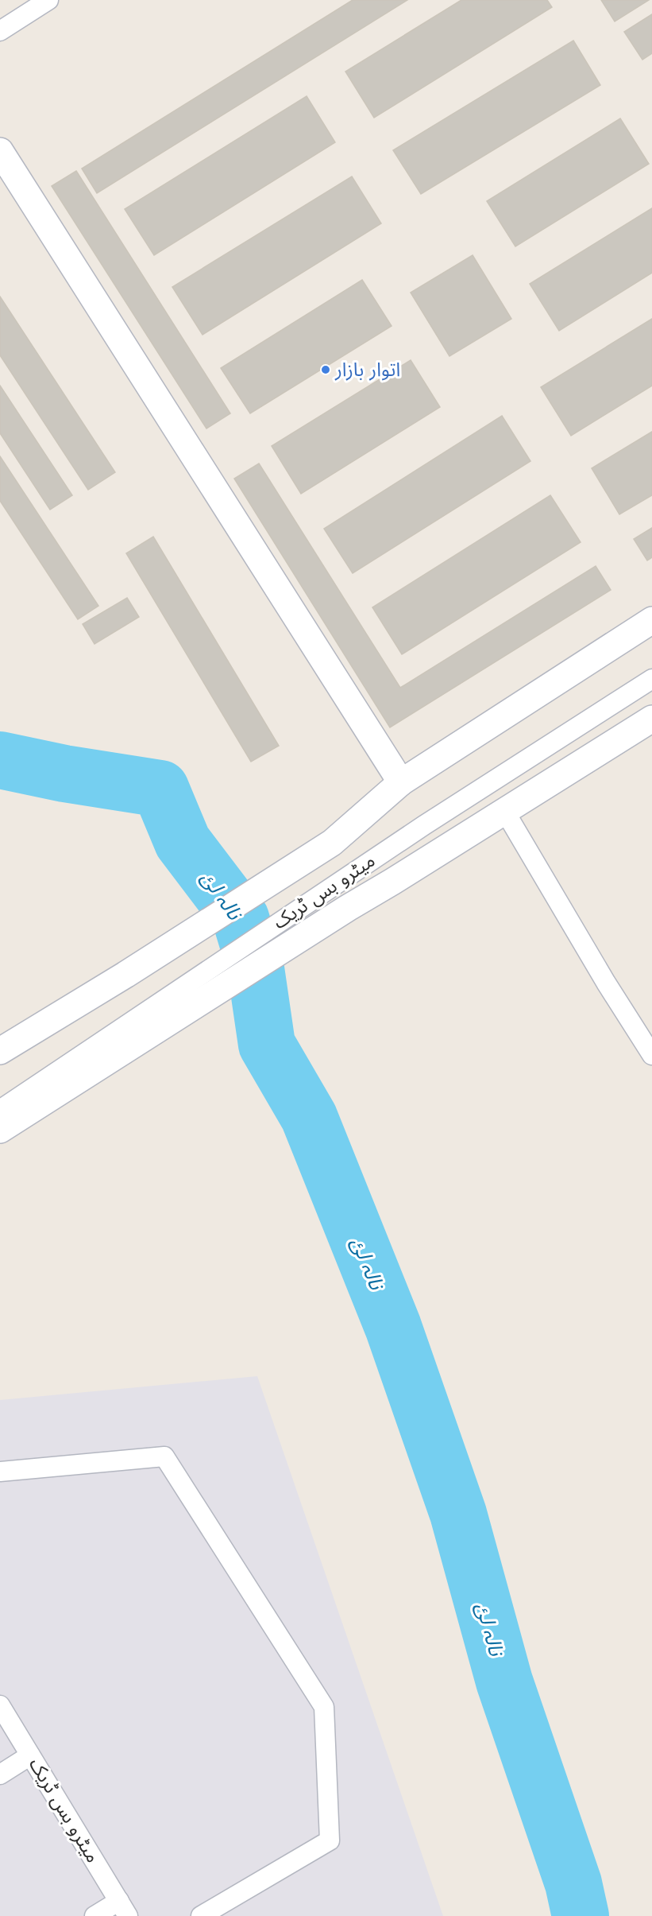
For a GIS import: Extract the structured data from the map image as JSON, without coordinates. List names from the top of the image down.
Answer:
{
  "streets": {
    "lane": ["میٹرو بس ٹریک"]
  },
  "water": ["نالہ لئ"],
  "places": ["اتوار بازار"]
}
